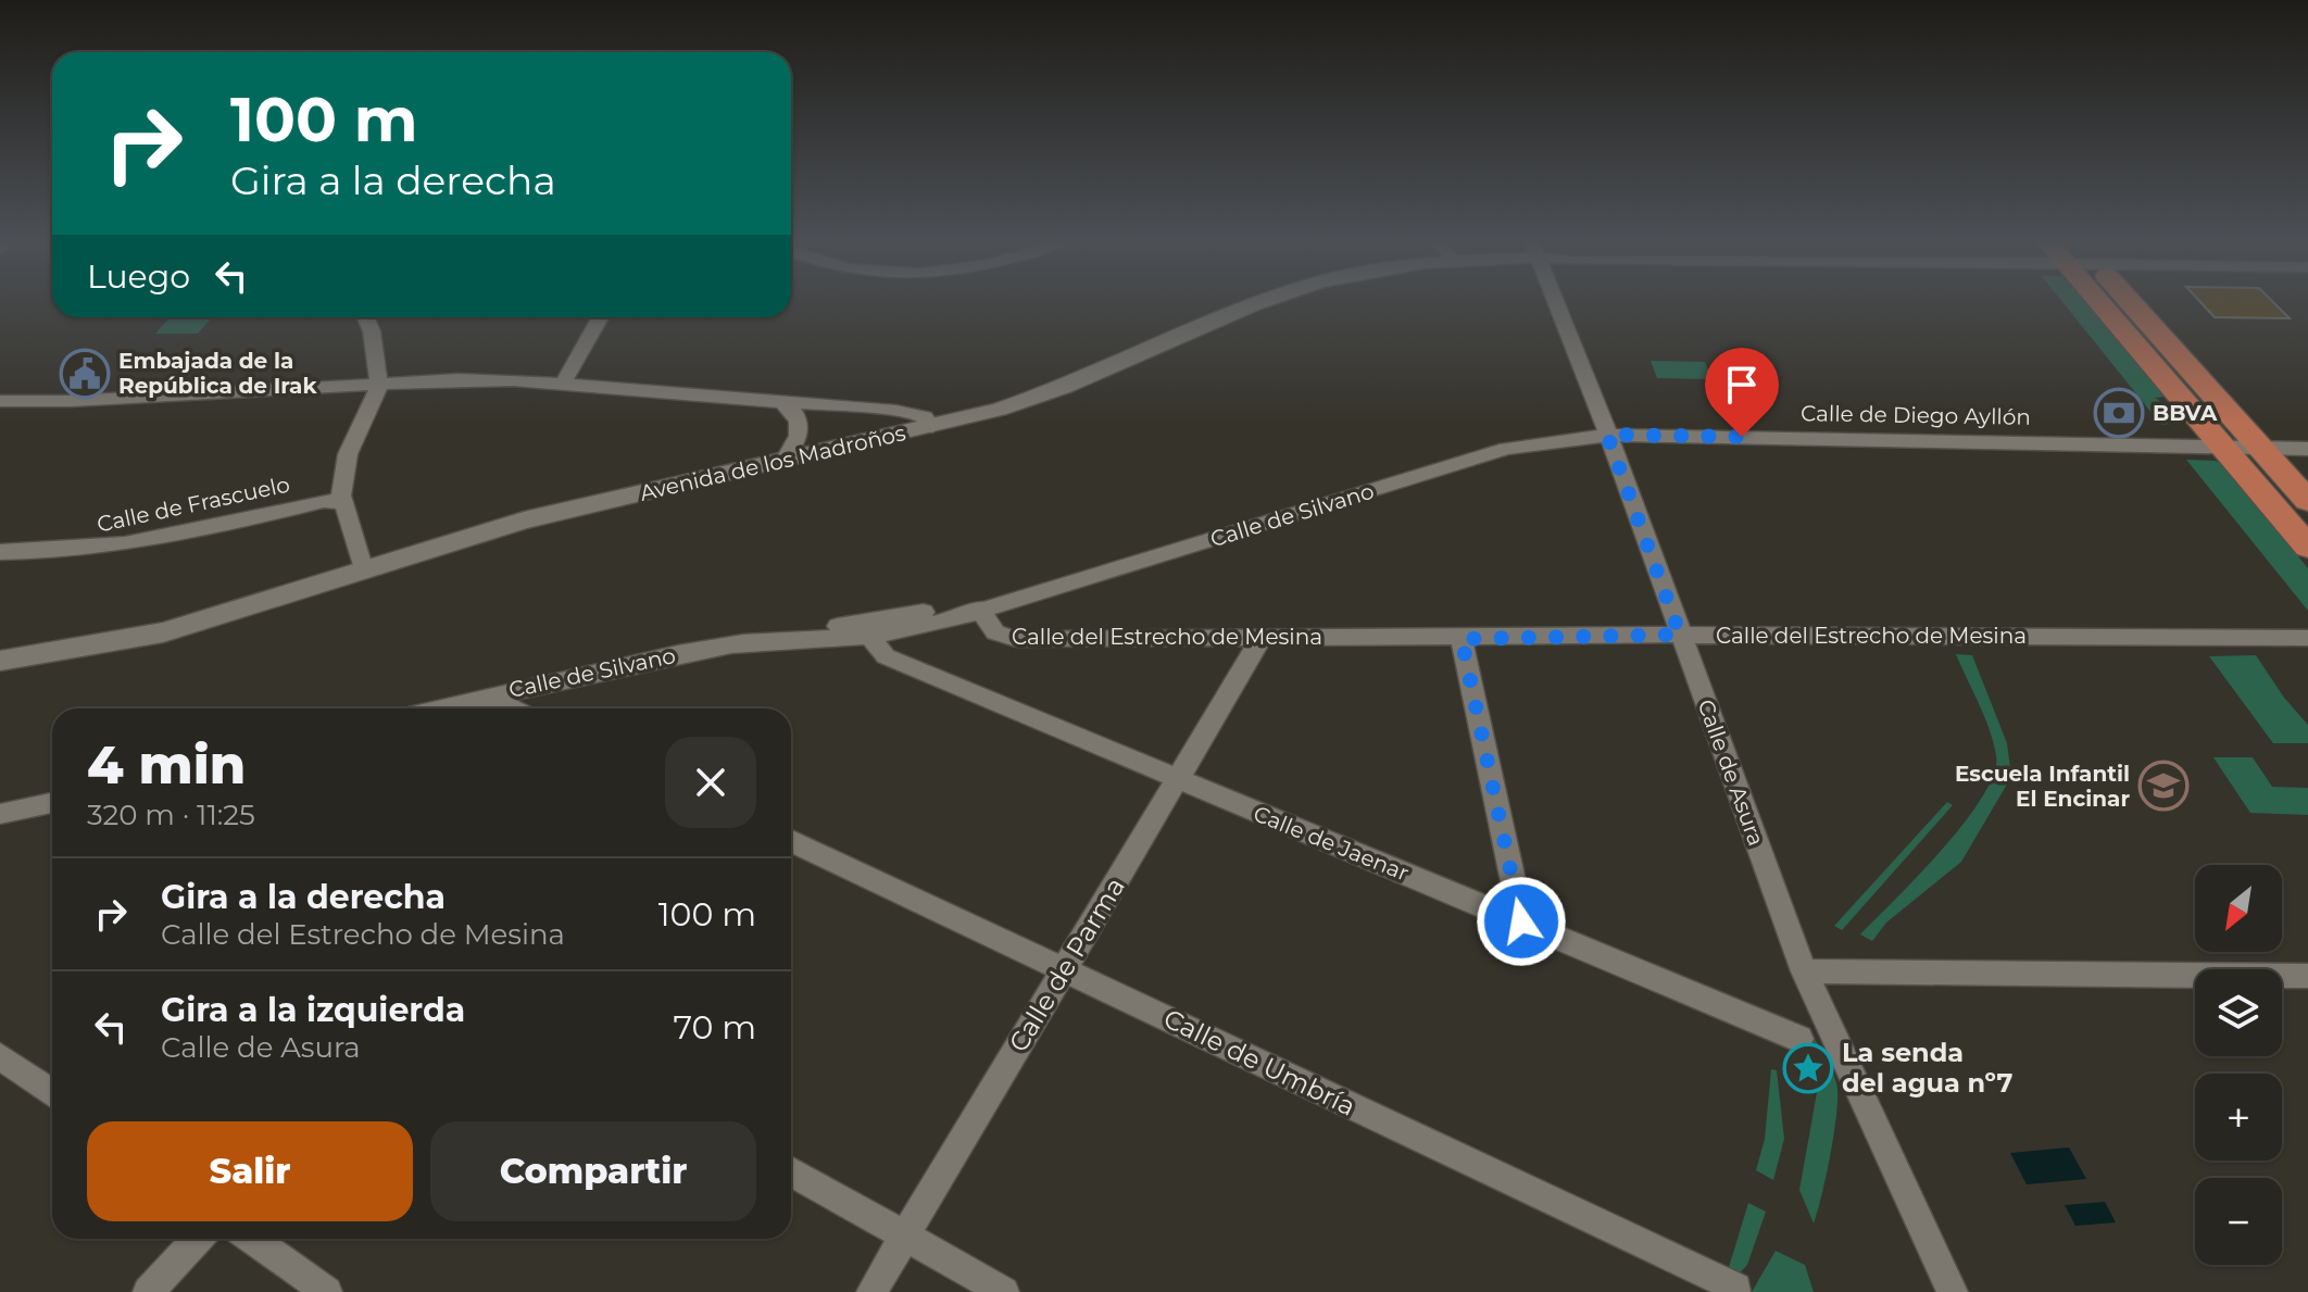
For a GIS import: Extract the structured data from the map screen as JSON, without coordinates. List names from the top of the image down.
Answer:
{
  "streets": {
    "street": [
      "Calle de Diego Ayllón",
      "Avenida de los Madroños",
      "Calle de Frascuelo",
      "Calle de Silvano",
      "Calle del Estrecho de Mesina",
      "Calle de Asura",
      "Calle de Jaenar",
      "Calle de Parma",
      "Calle de Umbría"
    ]
  },
  "crossings": [
    ["Calle de Diego Ayllón", "Calle de Silvano"],
    ["Calle de Diego Ayllón", "Calle de Asura"],
    ["Calle de Silvano", "Calle del Estrecho de Mesina"],
    ["Calle de Silvano", "Calle de Asura"],
    ["Calle de Silvano", "Calle de Jaenar"],
    ["Calle del Estrecho de Mesina", "Calle de Asura"],
    ["Calle del Estrecho de Mesina", "Calle de Parma"],
    ["Calle de Jaenar", "Calle de Parma"],
    ["Calle de Parma", "Calle de Umbría"]
  ],
  "places": {
    "public building": ["Embajada de la República de Irak"],
    "bank": ["BBVA"],
    "school or university": ["Escuela Infantil El Encinar"],
    "place": ["La senda del agua nº7"]
  },
  "north": "bottom left",
  "page": {
    "turn": ["100 m", "Gira a la derecha"],
    "then": "Luego",
    "heading": ["4 min", "320 m · 11:25"],
    "list": [
      {
        "name": "Gira a la derecha",
        "note": "Calle del Estrecho de Mesina",
        "value": "100 m"
      },
      {
        "name": "Gira a la izquierda",
        "note": "Calle de Asura",
        "value": "70 m"
      }
    ],
    "map_buttons": ["+", "−"],
    "buttons": ["Salir", "Compartir"]
  }
}
